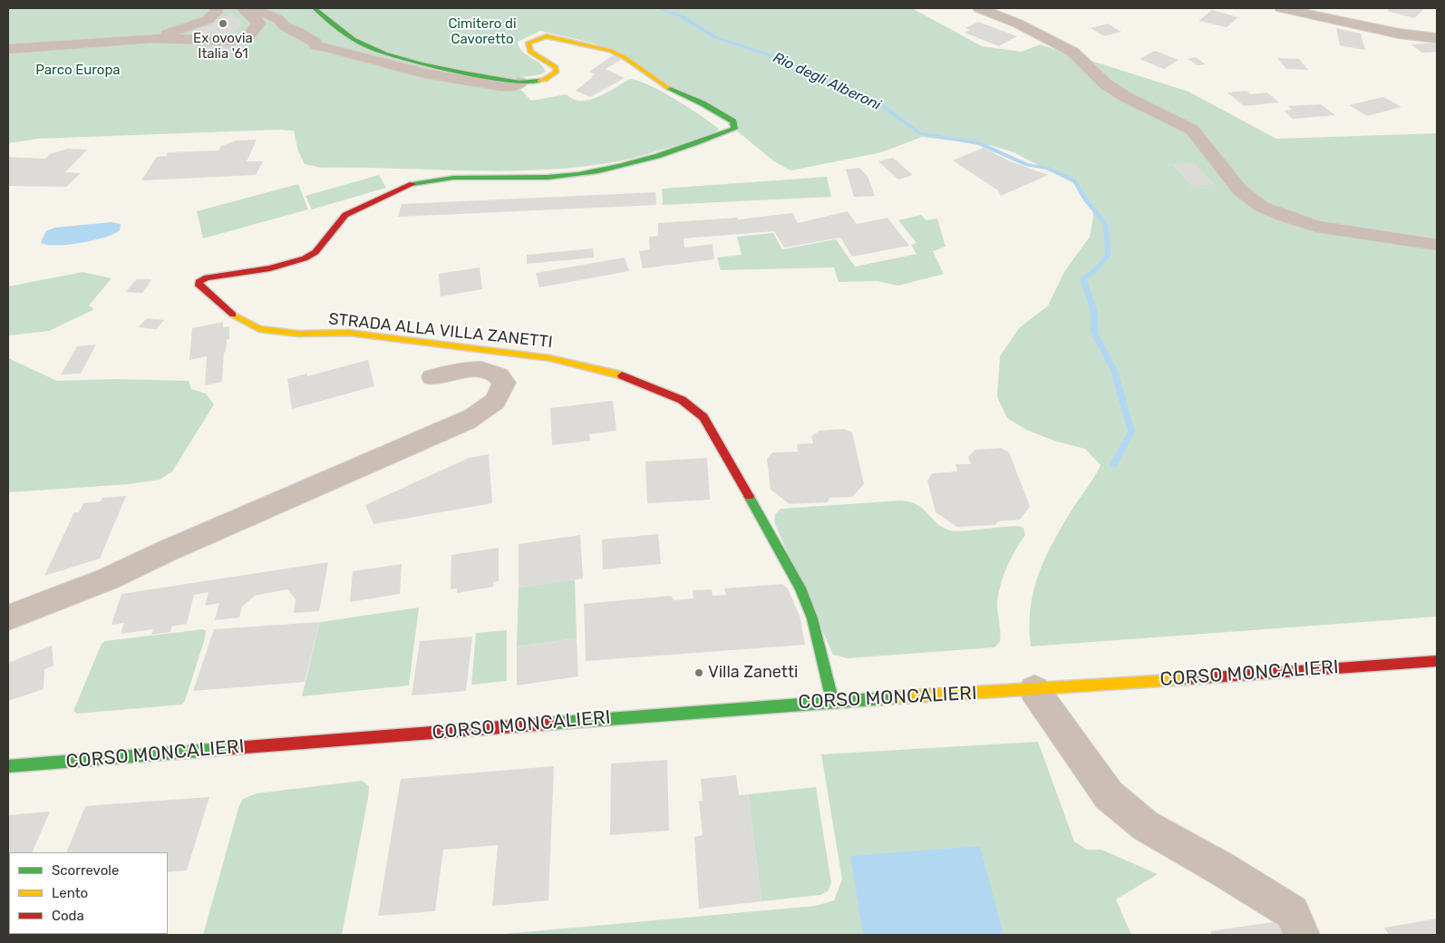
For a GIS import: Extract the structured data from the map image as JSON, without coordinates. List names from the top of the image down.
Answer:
{
  "streets": {
    "street": ["STRADA ALLA VILLA ZANETTI", "CORSO MONCALIERI"]
  },
  "crossings": [
    ["STRADA ALLA VILLA ZANETTI", "CORSO MONCALIERI"]
  ],
  "water": ["Rio degli Alberoni"],
  "parks": ["Cimitero di Cavoretto", "Parco Europa"],
  "places": ["Ex ovovia Italia '61", "Villa Zanetti"],
  "legend": ["Scorrevole", "Lento", "Coda"]
}
